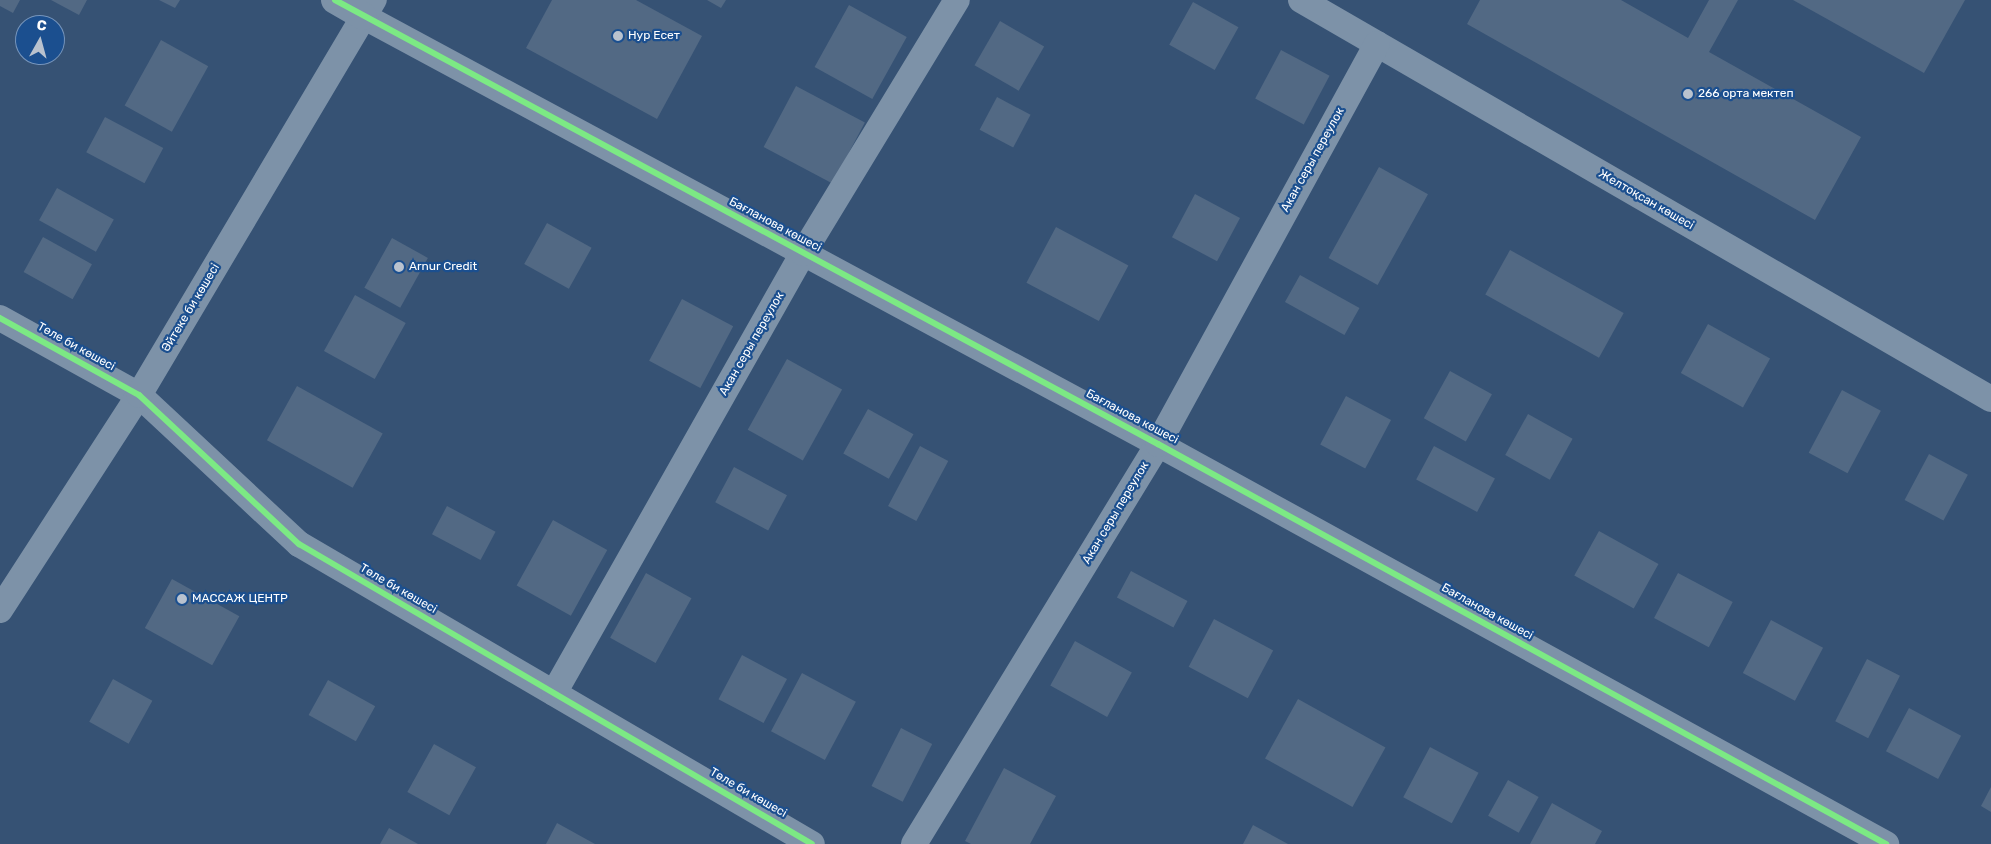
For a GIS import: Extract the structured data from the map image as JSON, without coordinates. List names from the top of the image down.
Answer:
{
  "streets": {
    "street": [
      "Акан серы переулок",
      "Желтоқсан көшесі",
      "Бағланова көшесі",
      "Әйтеке би көшесі",
      "Төле би көшесі"
    ]
  },
  "crossings": [
    ["Акан серы переулок", "Желтоқсан көшесі"],
    ["Акан серы переулок", "Бағланова көшесі"],
    ["Акан серы переулок", "Төле би көшесі"],
    ["Бағланова көшесі", "Әйтеке би көшесі"],
    ["Әйтеке би көшесі", "Төле би көшесі"]
  ],
  "places": [
    "Нур Есет",
    "266 орта мектеп",
    "Arnur Credit",
    "МАССАЖ ЦЕНТР"
  ],
  "north": "top"
}
